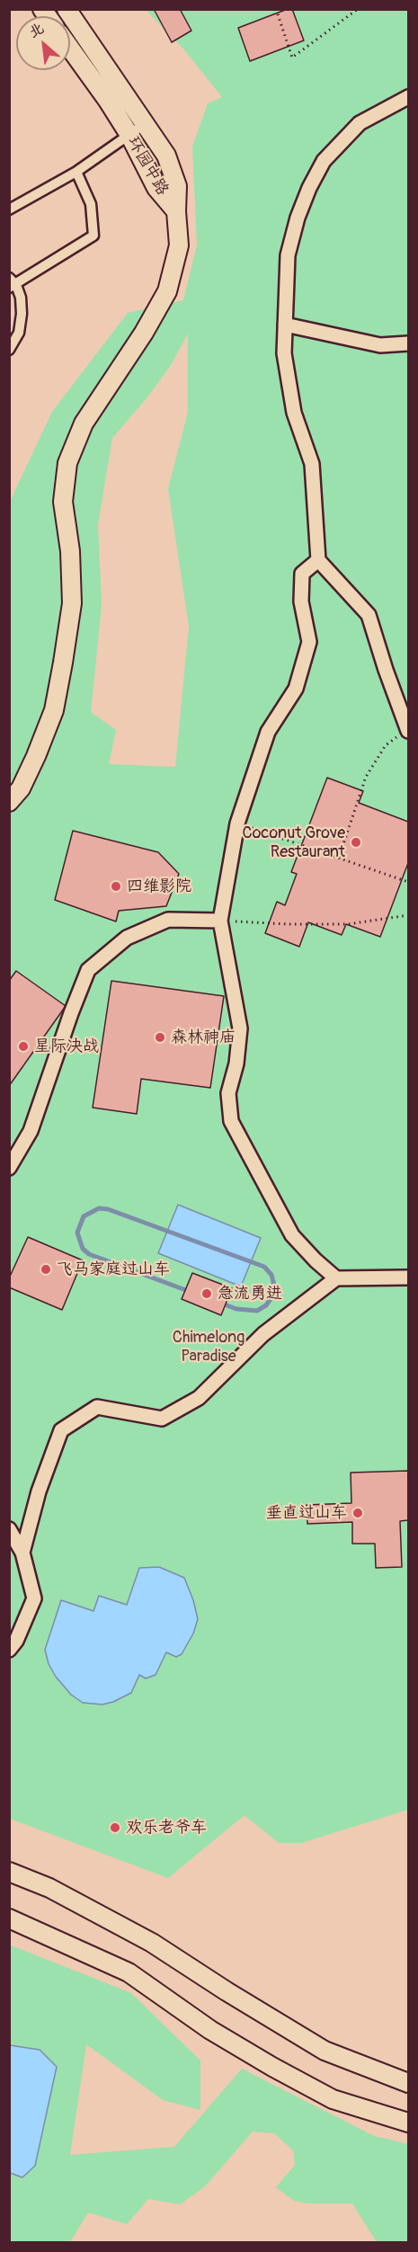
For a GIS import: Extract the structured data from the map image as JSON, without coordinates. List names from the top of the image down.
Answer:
{
  "streets": {
    "street": ["环园中路"]
  },
  "parks": ["Chimelong Paradise"],
  "places": [
    "Coconut Grove Restaurant",
    "四维影院",
    "森林神庙",
    "星际决战",
    "飞马家庭过山车",
    "急流勇进",
    "垂直过山车",
    "欢乐老爷车"
  ],
  "north": "top left"
}
